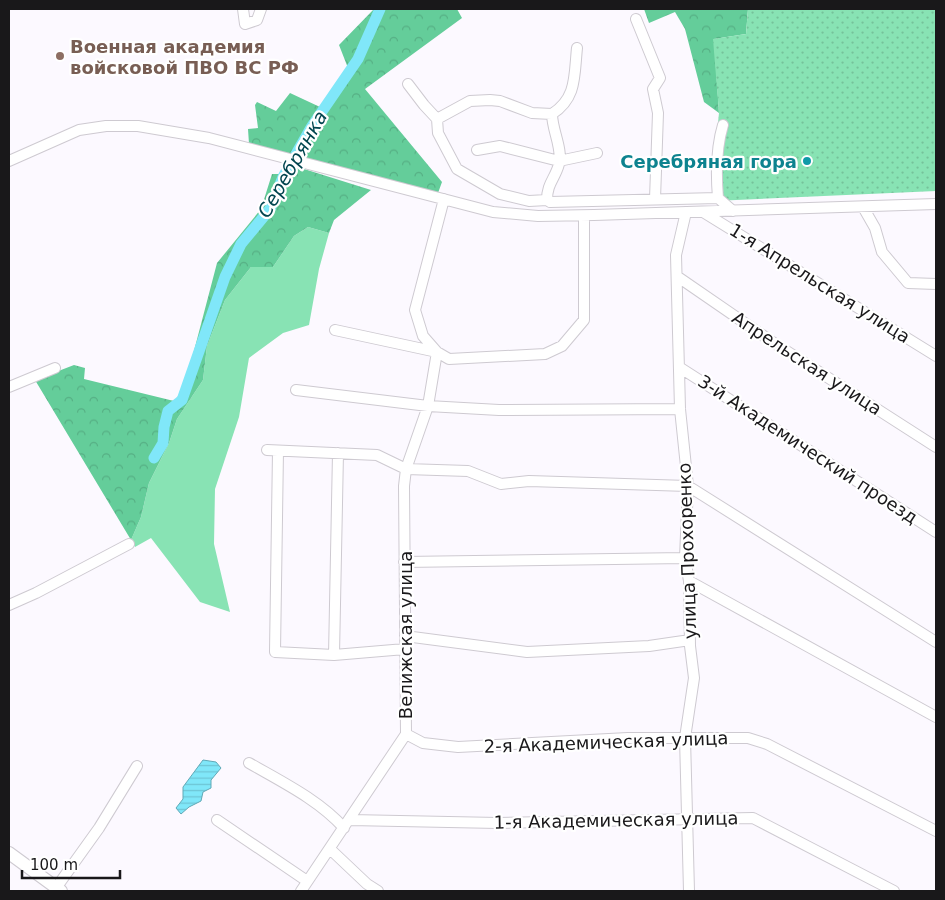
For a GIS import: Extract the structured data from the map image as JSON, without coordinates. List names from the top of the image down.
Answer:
{
  "streets": {
    "street": [
      "1-я Апрельская улица",
      "Апрельская улица",
      "3-й Академический проезд",
      "улица Прохоренко",
      "Велижская улица",
      "2-я Академическая улица",
      "1-я Академическая улица"
    ]
  },
  "crossings": [
    ["Апрельская улица", "улица Прохоренко"],
    ["3-й Академический проезд", "улица Прохоренко"],
    ["3-й Академический проезд", "Велижская улица"],
    ["улица Прохоренко", "2-я Академическая улица"],
    ["улица Прохоренко", "1-я Академическая улица"],
    ["Велижская улица", "2-я Академическая улица"],
    ["Велижская улица", "1-я Академическая улица"]
  ],
  "water": ["Серебрянка"],
  "places": ["Военная академия войсковой ПВО ВС РФ", "Серебряная гора"],
  "scale_bar": "100 m"
}
